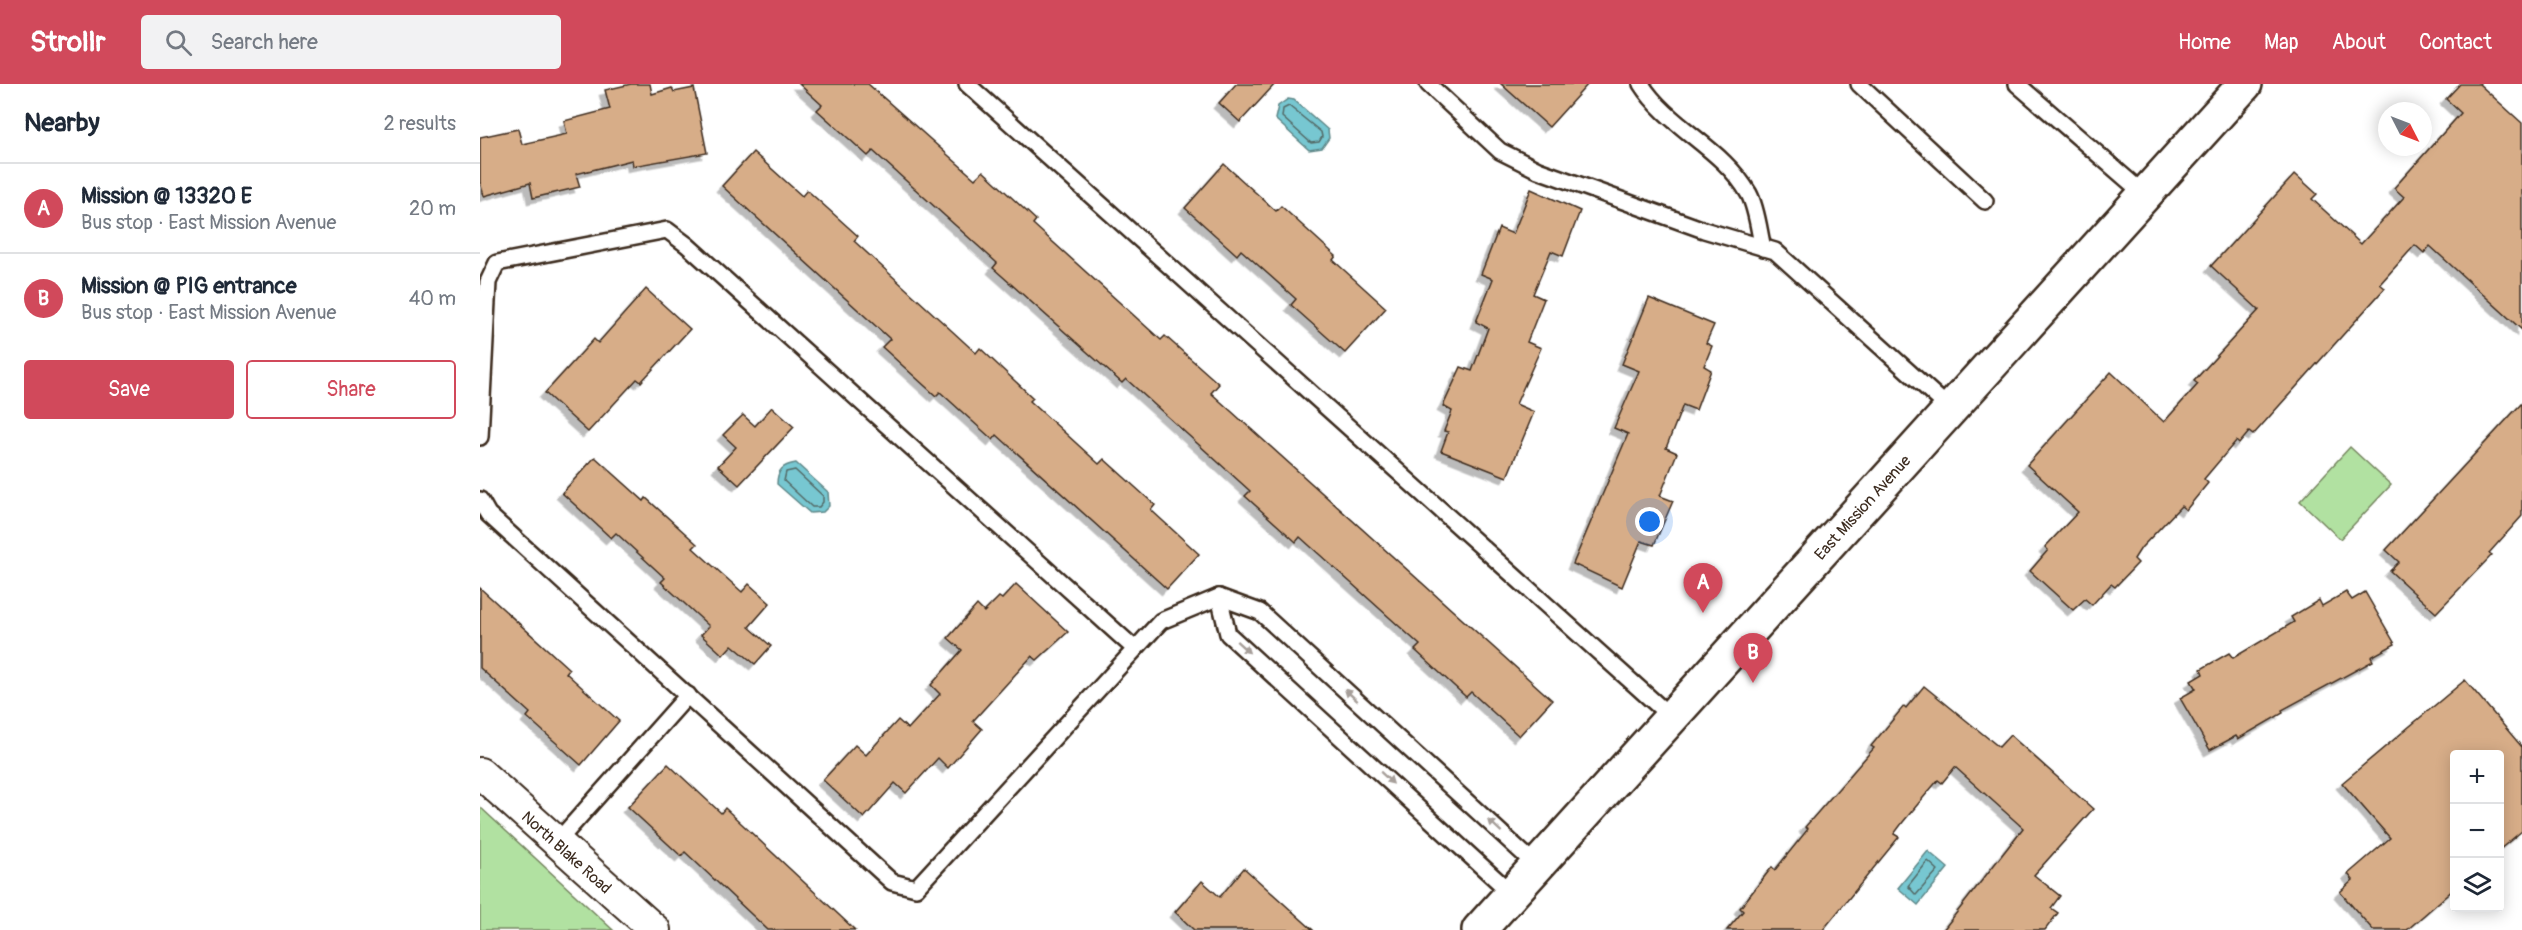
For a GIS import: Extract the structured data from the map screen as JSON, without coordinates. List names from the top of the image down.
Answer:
{
  "streets": {
    "street": ["East Mission Avenue", "North Blake Road"]
  },
  "north": "bottom right",
  "page": {
    "header": "Strollr",
    "search": "Search here",
    "nav": [
      "Home",
      "Map",
      "About",
      "Contact"
    ],
    "heading": ["Nearby", "2 results"],
    "list": [
      {
        "mark": "A",
        "name": "Mission @ 13320 E",
        "note": "Bus stop · East Mission Avenue",
        "value": "20 m"
      },
      {
        "mark": "B",
        "name": "Mission @ PIG entrance",
        "note": "Bus stop · East Mission Avenue",
        "value": "40 m"
      }
    ],
    "buttons": ["Save", "Share"],
    "pins": ["A", "B"],
    "map_buttons": ["+", "−"]
  }
}
